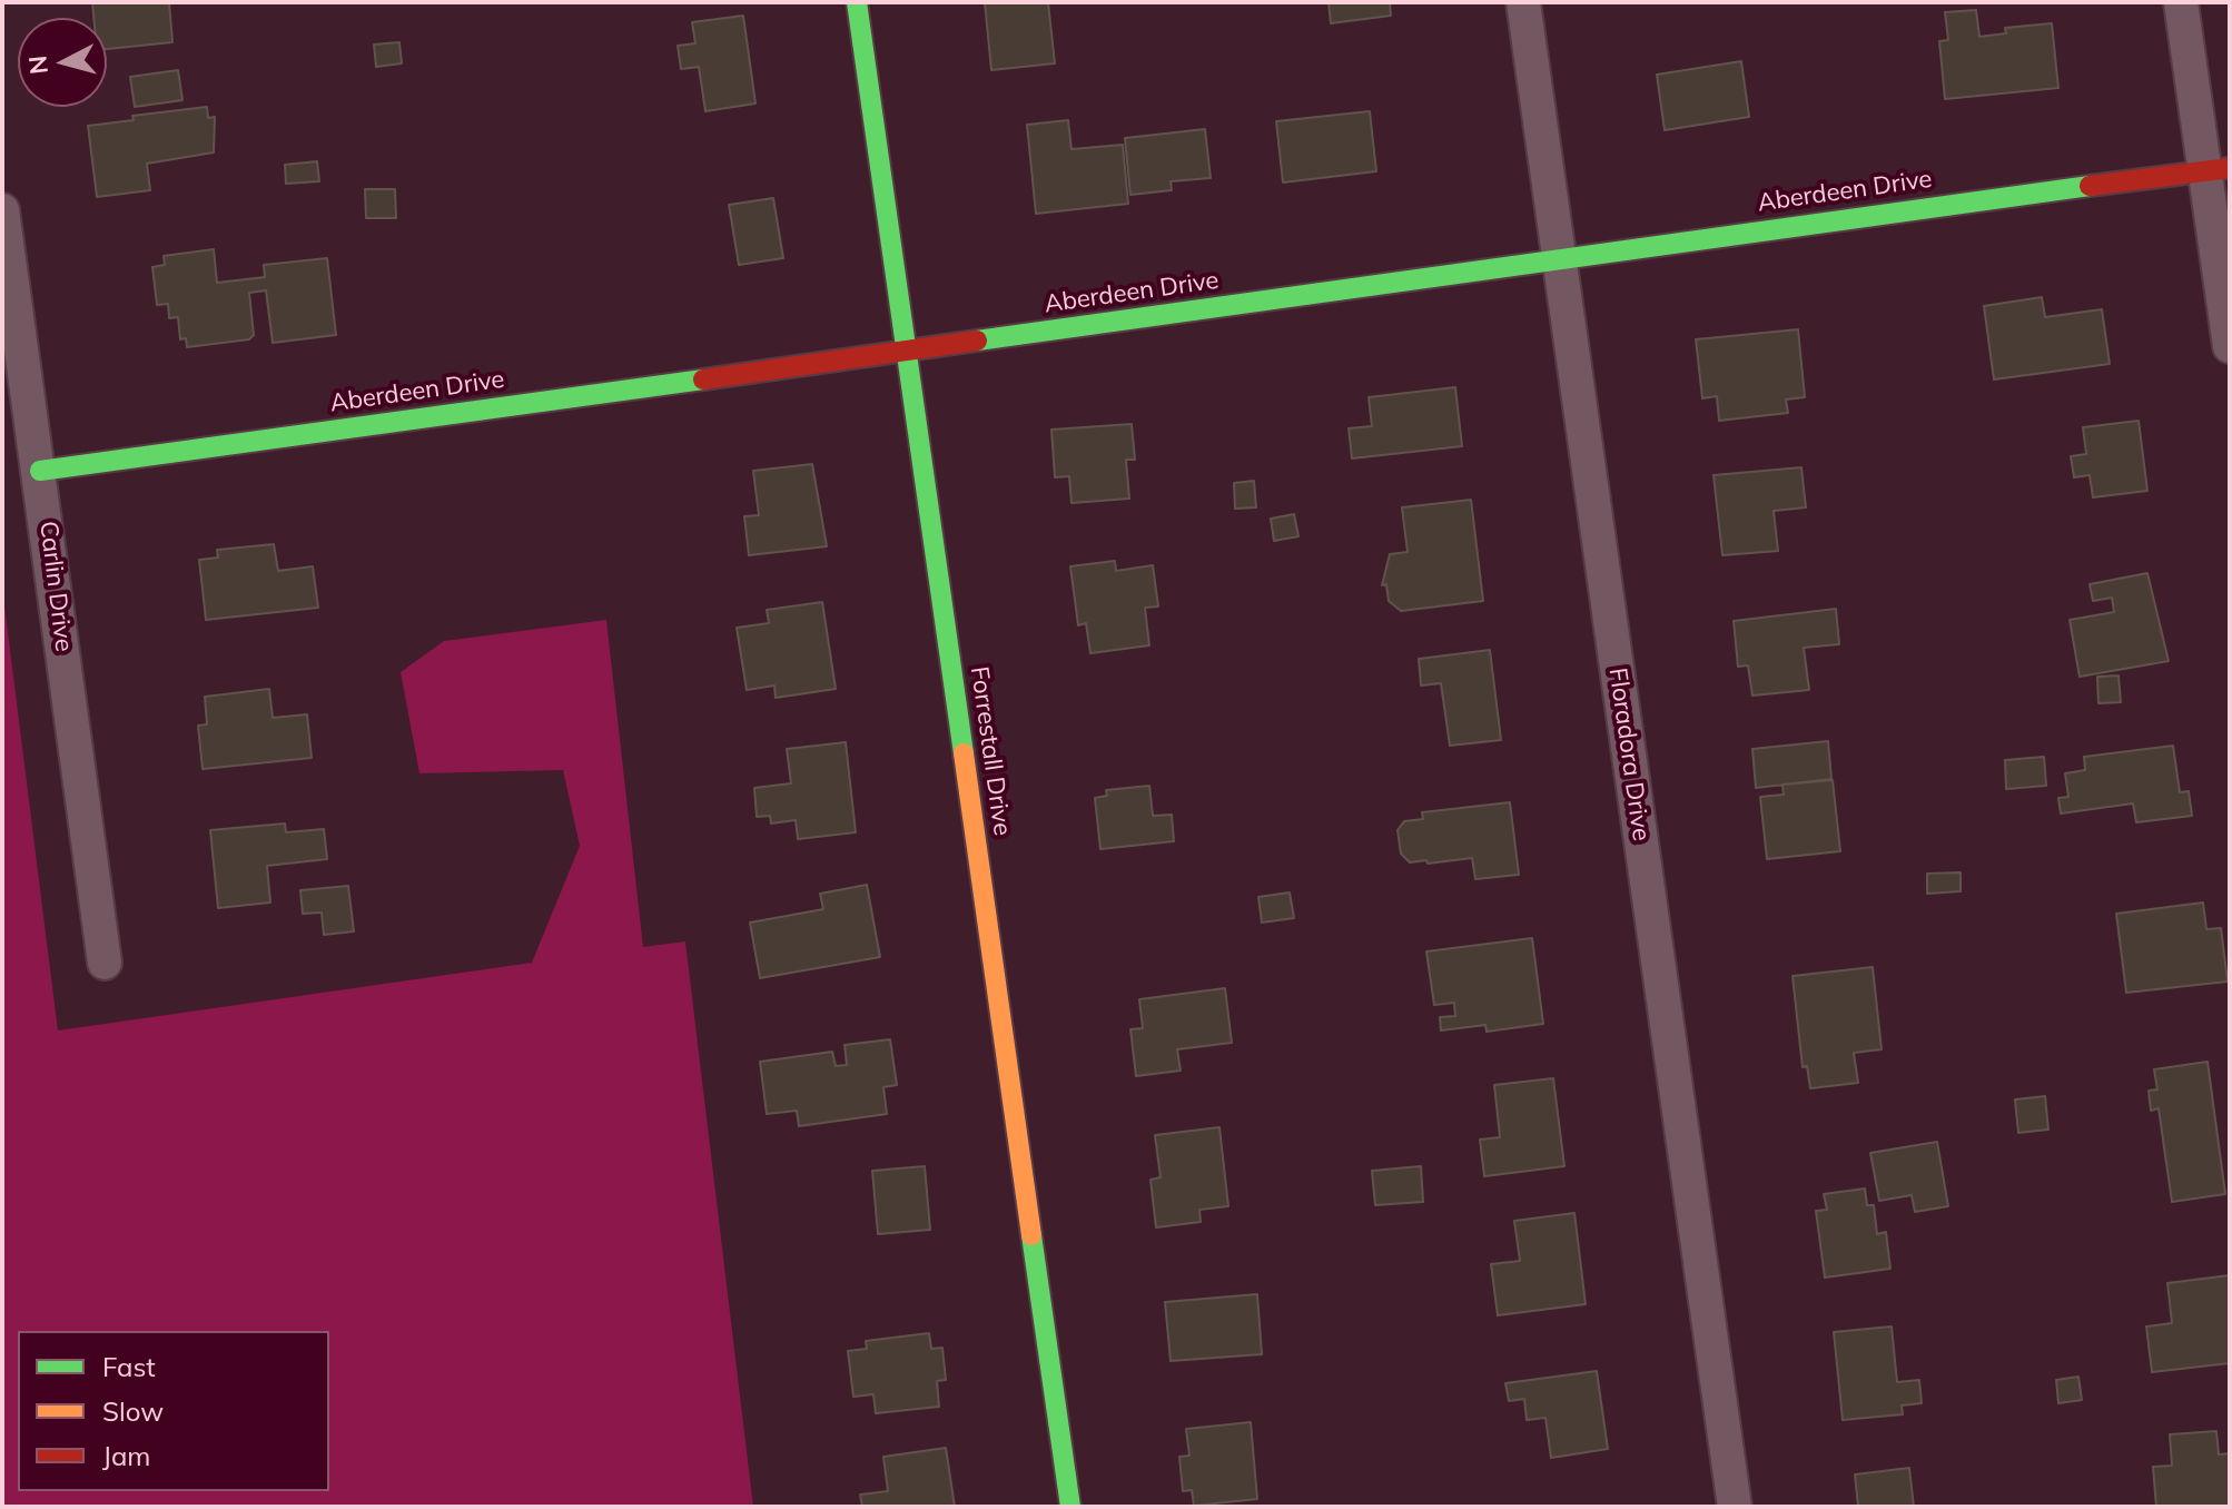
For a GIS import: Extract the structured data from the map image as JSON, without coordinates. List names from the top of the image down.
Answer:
{
  "streets": {
    "street": [
      "Aberdeen Drive",
      "Carlin Drive",
      "Forrestall Drive",
      "Floradora Drive"
    ]
  },
  "crossings": [
    ["Aberdeen Drive", "Carlin Drive"],
    ["Aberdeen Drive", "Forrestall Drive"],
    ["Aberdeen Drive", "Floradora Drive"]
  ],
  "legend": ["Fast", "Slow", "Jam"],
  "north": "left"
}
